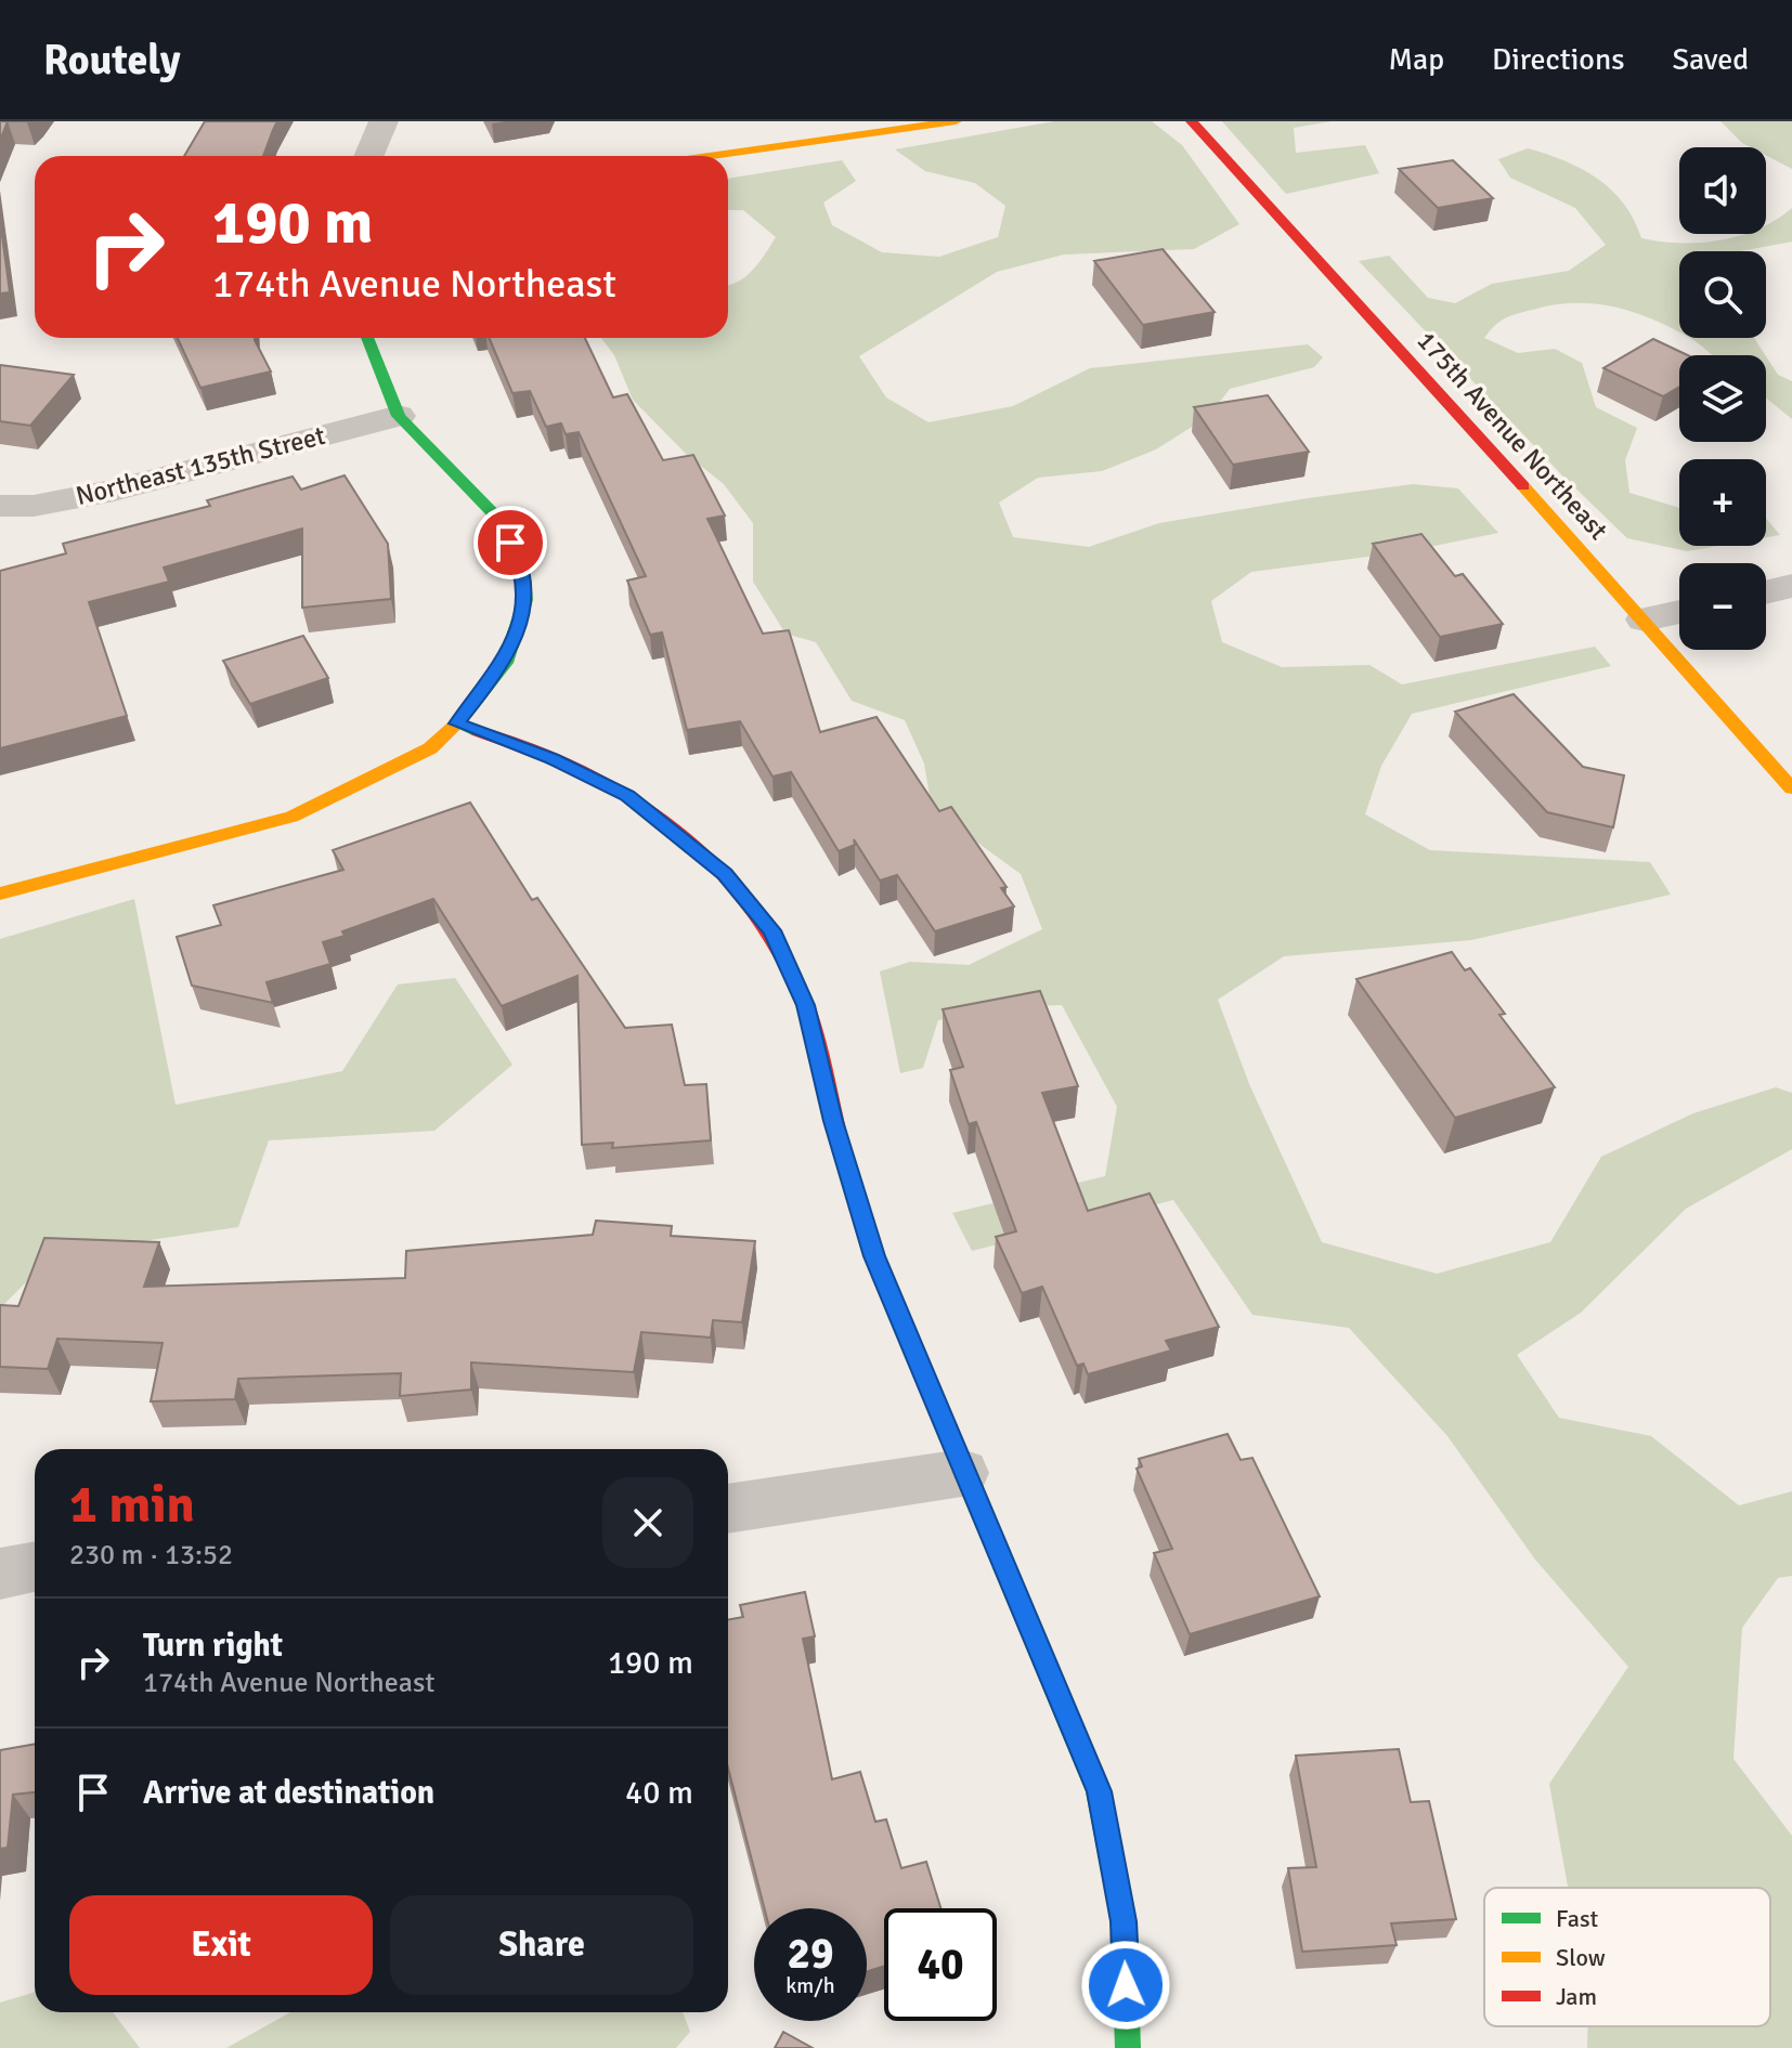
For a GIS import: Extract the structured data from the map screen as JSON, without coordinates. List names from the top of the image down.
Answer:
{
  "streets": {
    "street": ["175th Avenue Northeast", "Northeast 135th Street"]
  },
  "legend": ["Fast", "Slow", "Jam"],
  "page": {
    "header": "Routely",
    "nav": ["Map", "Directions", "Saved"],
    "map_buttons": ["+", "−"],
    "turn": ["190 m", "174th Avenue Northeast"],
    "heading": ["1 min", "230 m · 13:52"],
    "list": [
      {
        "name": "Turn right",
        "note": "174th Avenue Northeast",
        "value": "190 m"
      },
      {
        "name": "Arrive at destination",
        "value": "40 m"
      }
    ],
    "buttons": ["Exit", "Share"],
    "speed": "29 km/h",
    "limit": "40"
  }
}
